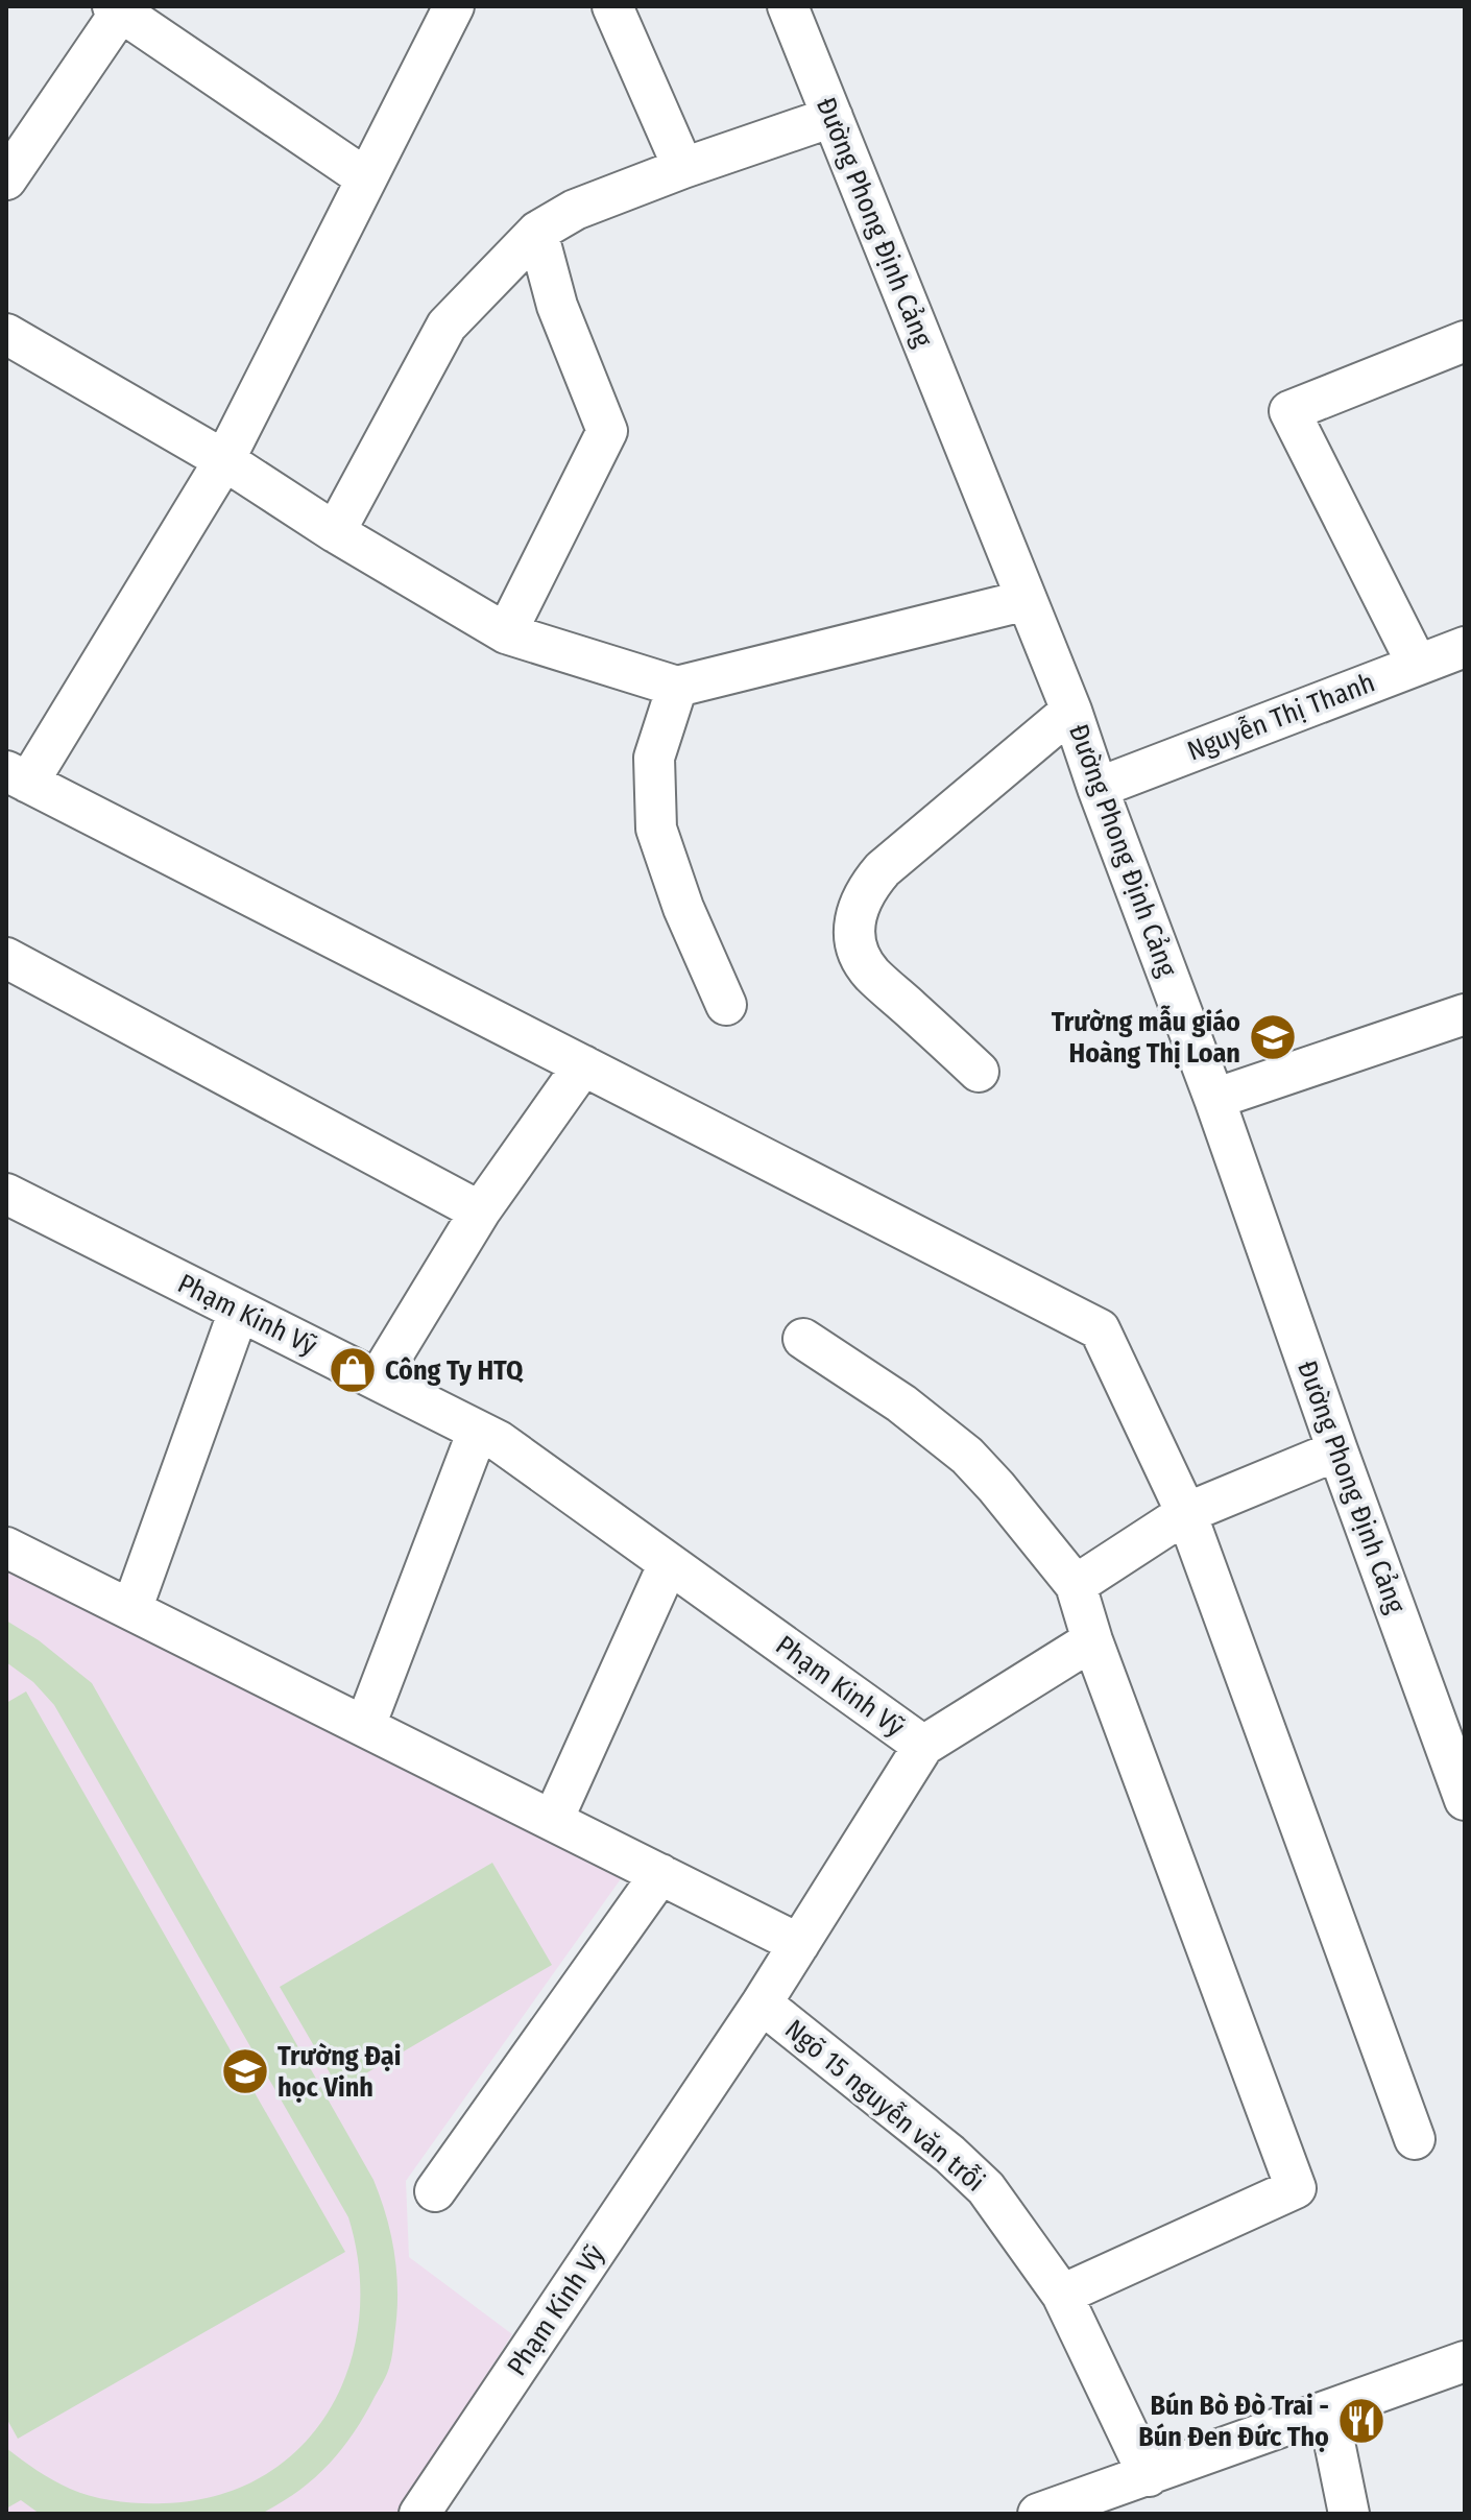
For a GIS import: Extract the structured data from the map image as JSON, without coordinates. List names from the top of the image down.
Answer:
{
  "streets": {
    "street": [
      "Đường Phong Định Cảng",
      "Nguyễn Thị Thanh",
      "Phạm Kinh Vỹ",
      "Ngõ 15 nguyễn văn trỗi"
    ]
  },
  "crossings": [
    ["Đường Phong Định Cảng", "Nguyễn Thị Thanh"],
    ["Phạm Kinh Vỹ", "Ngõ 15 nguyễn văn trỗi"]
  ],
  "places": {
    "school or university": ["Trường mẫu giáo Hoàng Thị Loan", "Trường Đại học Vinh"],
    "shop": ["Công Ty HTQ"],
    "restaurant": ["Bún Bò Đò Trai - Bún Đen Đức Thọ"]
  }
}
